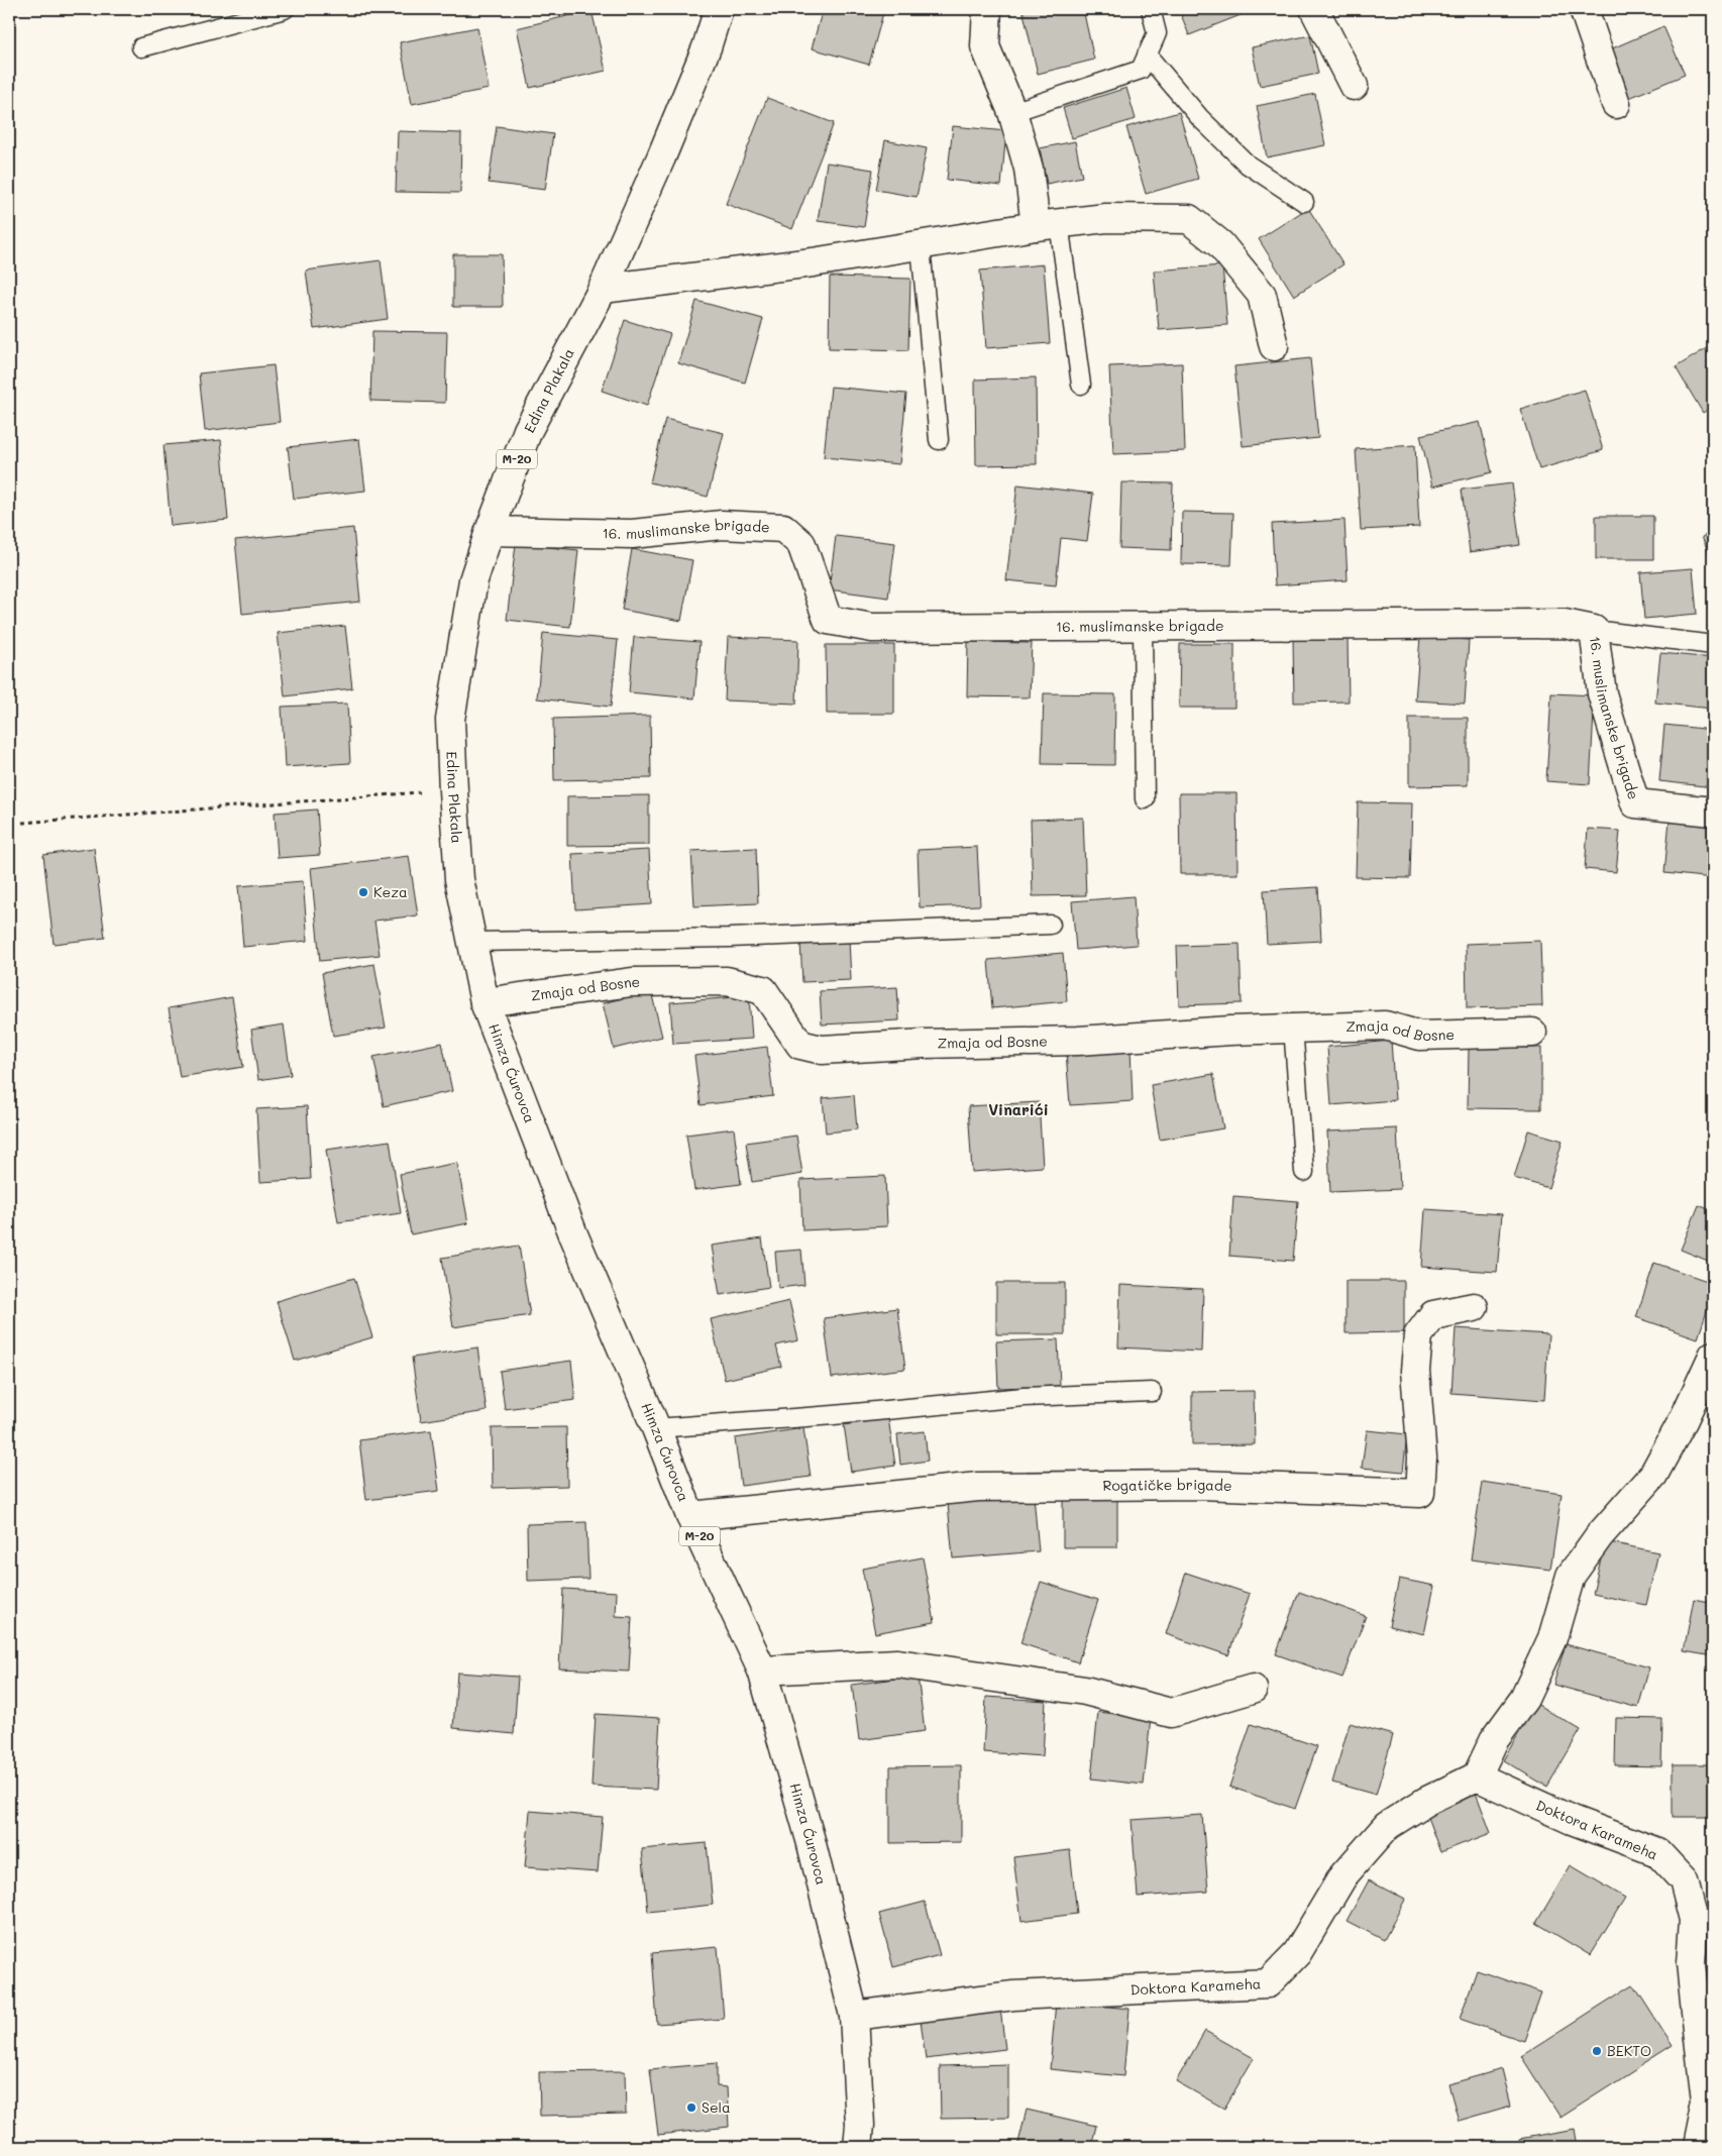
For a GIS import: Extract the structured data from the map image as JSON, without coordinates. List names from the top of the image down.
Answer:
{
  "streets": {
    "street": [
      "Edina Plakala",
      "M-20",
      "16. muslimanske brigade",
      "Zmaja od Bosne",
      "Himza Ćurovca",
      "Rogatičke brigade",
      "Doktora Karameha"
    ]
  },
  "crossings": [
    ["Edina Plakala", "16. muslimanske brigade"],
    ["Edina Plakala", "Himza Ćurovca"],
    ["Zmaja od Bosne", "Himza Ćurovca"],
    ["Himza Ćurovca", "Rogatičke brigade"],
    ["Himza Ćurovca", "Doktora Karameha"]
  ],
  "districts": ["Vinarići"],
  "places": ["Keza", "BEKTO", "Sela"]
}
